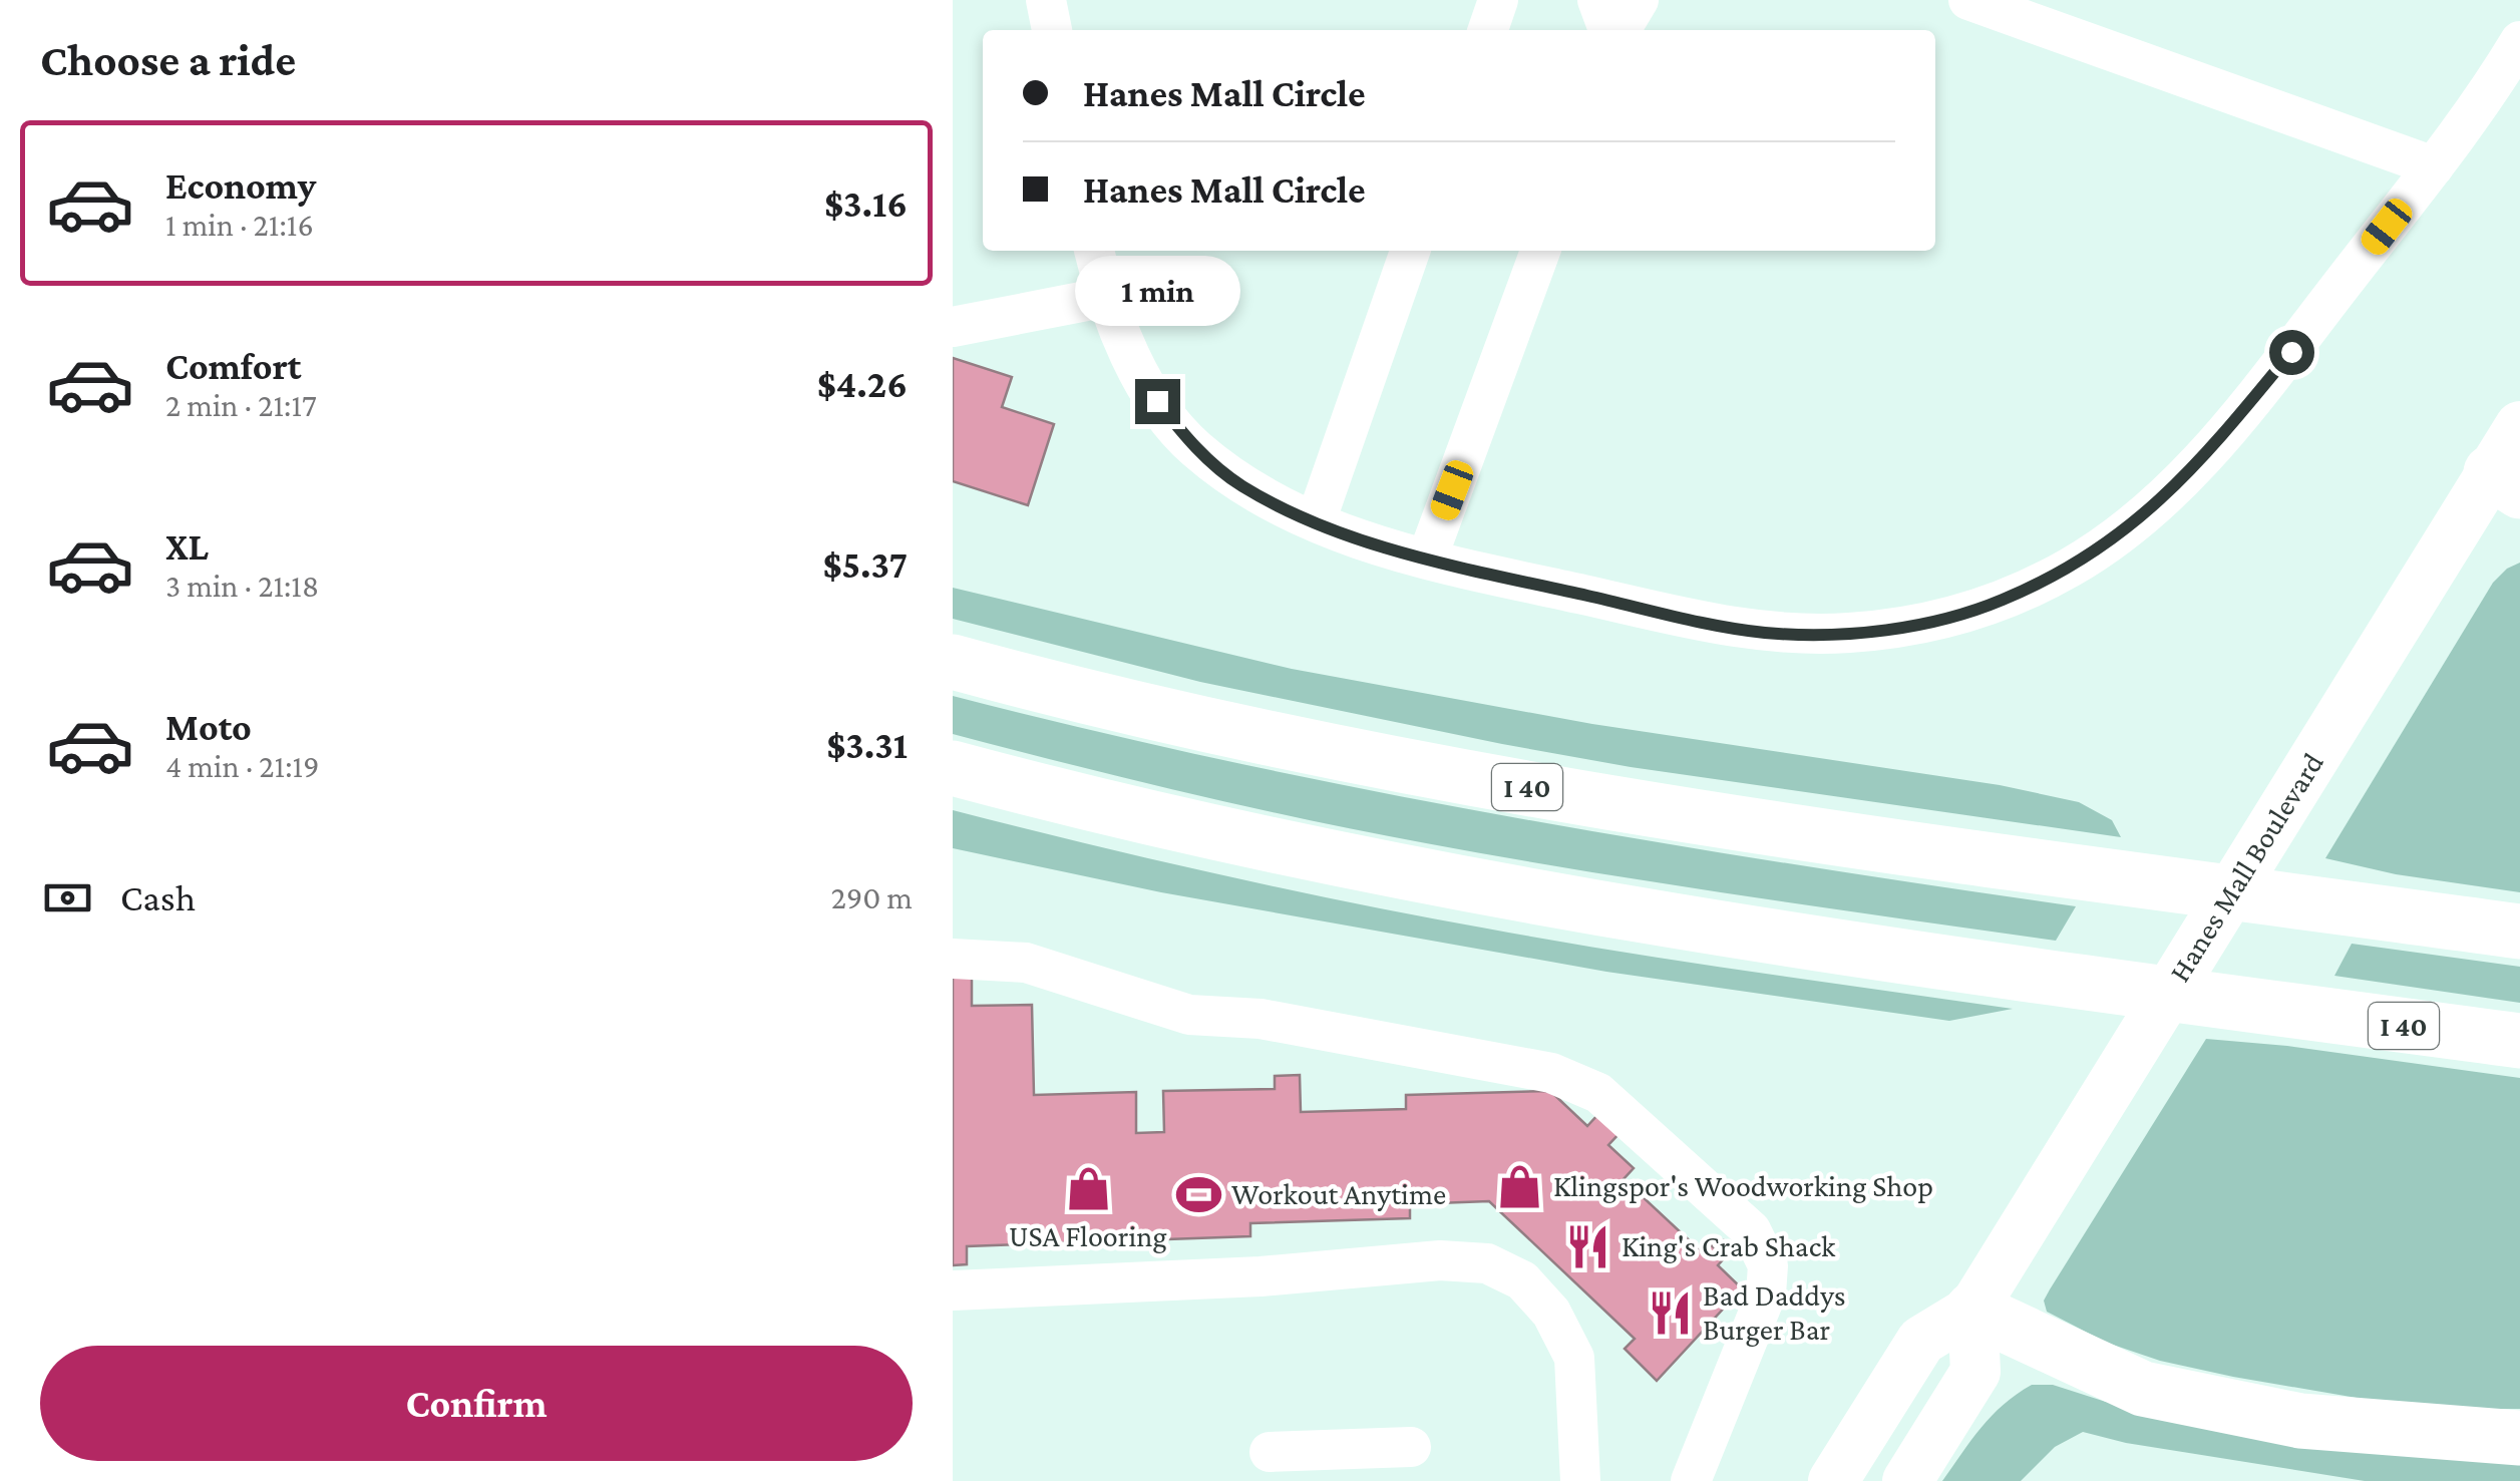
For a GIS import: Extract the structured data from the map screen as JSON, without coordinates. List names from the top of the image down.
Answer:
{
  "streets": {
    "highway": ["I 40"],
    "main road": ["Hanes Mall Boulevard"]
  },
  "places": {
    "shop": ["Klingspor's Woodworking Shop", "USA Flooring"],
    "sports": ["Workout Anytime"],
    "restaurant": ["King's Crab Shack", "Bad Daddys Burger Bar"]
  },
  "page": {
    "heading": "Choose a ride",
    "banner": ["Hanes Mall Circle", "Hanes Mall Circle"],
    "list": [
      {
        "name": "Economy",
        "note": "1 min · 21:16",
        "value": "$3.16"
      },
      {
        "name": "Comfort",
        "note": "2 min · 21:17",
        "value": "$4.26"
      },
      {
        "name": "XL",
        "note": "3 min · 21:18",
        "value": "$5.37"
      },
      {
        "name": "Moto",
        "note": "4 min · 21:19",
        "value": "$3.31"
      }
    ],
    "bubble": "1 min",
    "pay": ["Cash", "290 m"],
    "buttons": "Confirm"
  }
}
